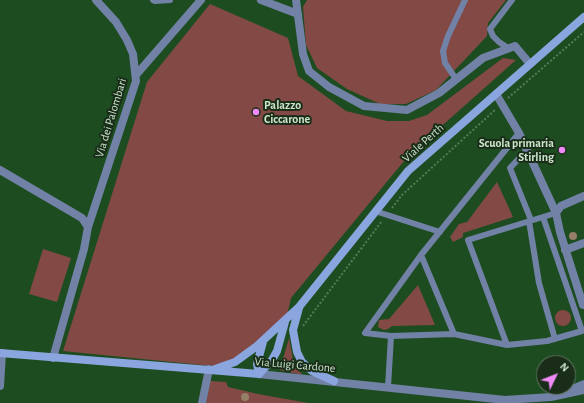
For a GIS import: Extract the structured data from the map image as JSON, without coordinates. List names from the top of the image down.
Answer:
{
  "streets": {
    "main road": ["Viale Perth", "Via Luigi Cardone"],
    "street": ["Via dei Palombari"]
  },
  "crossings": [
    ["Via dei Palombari", "Via Luigi Cardone"],
    ["Viale Perth", "Via Luigi Cardone"]
  ],
  "places": ["Palazzo Ciccarone", "Scuola primaria Stirling"],
  "north": "top right"
}
